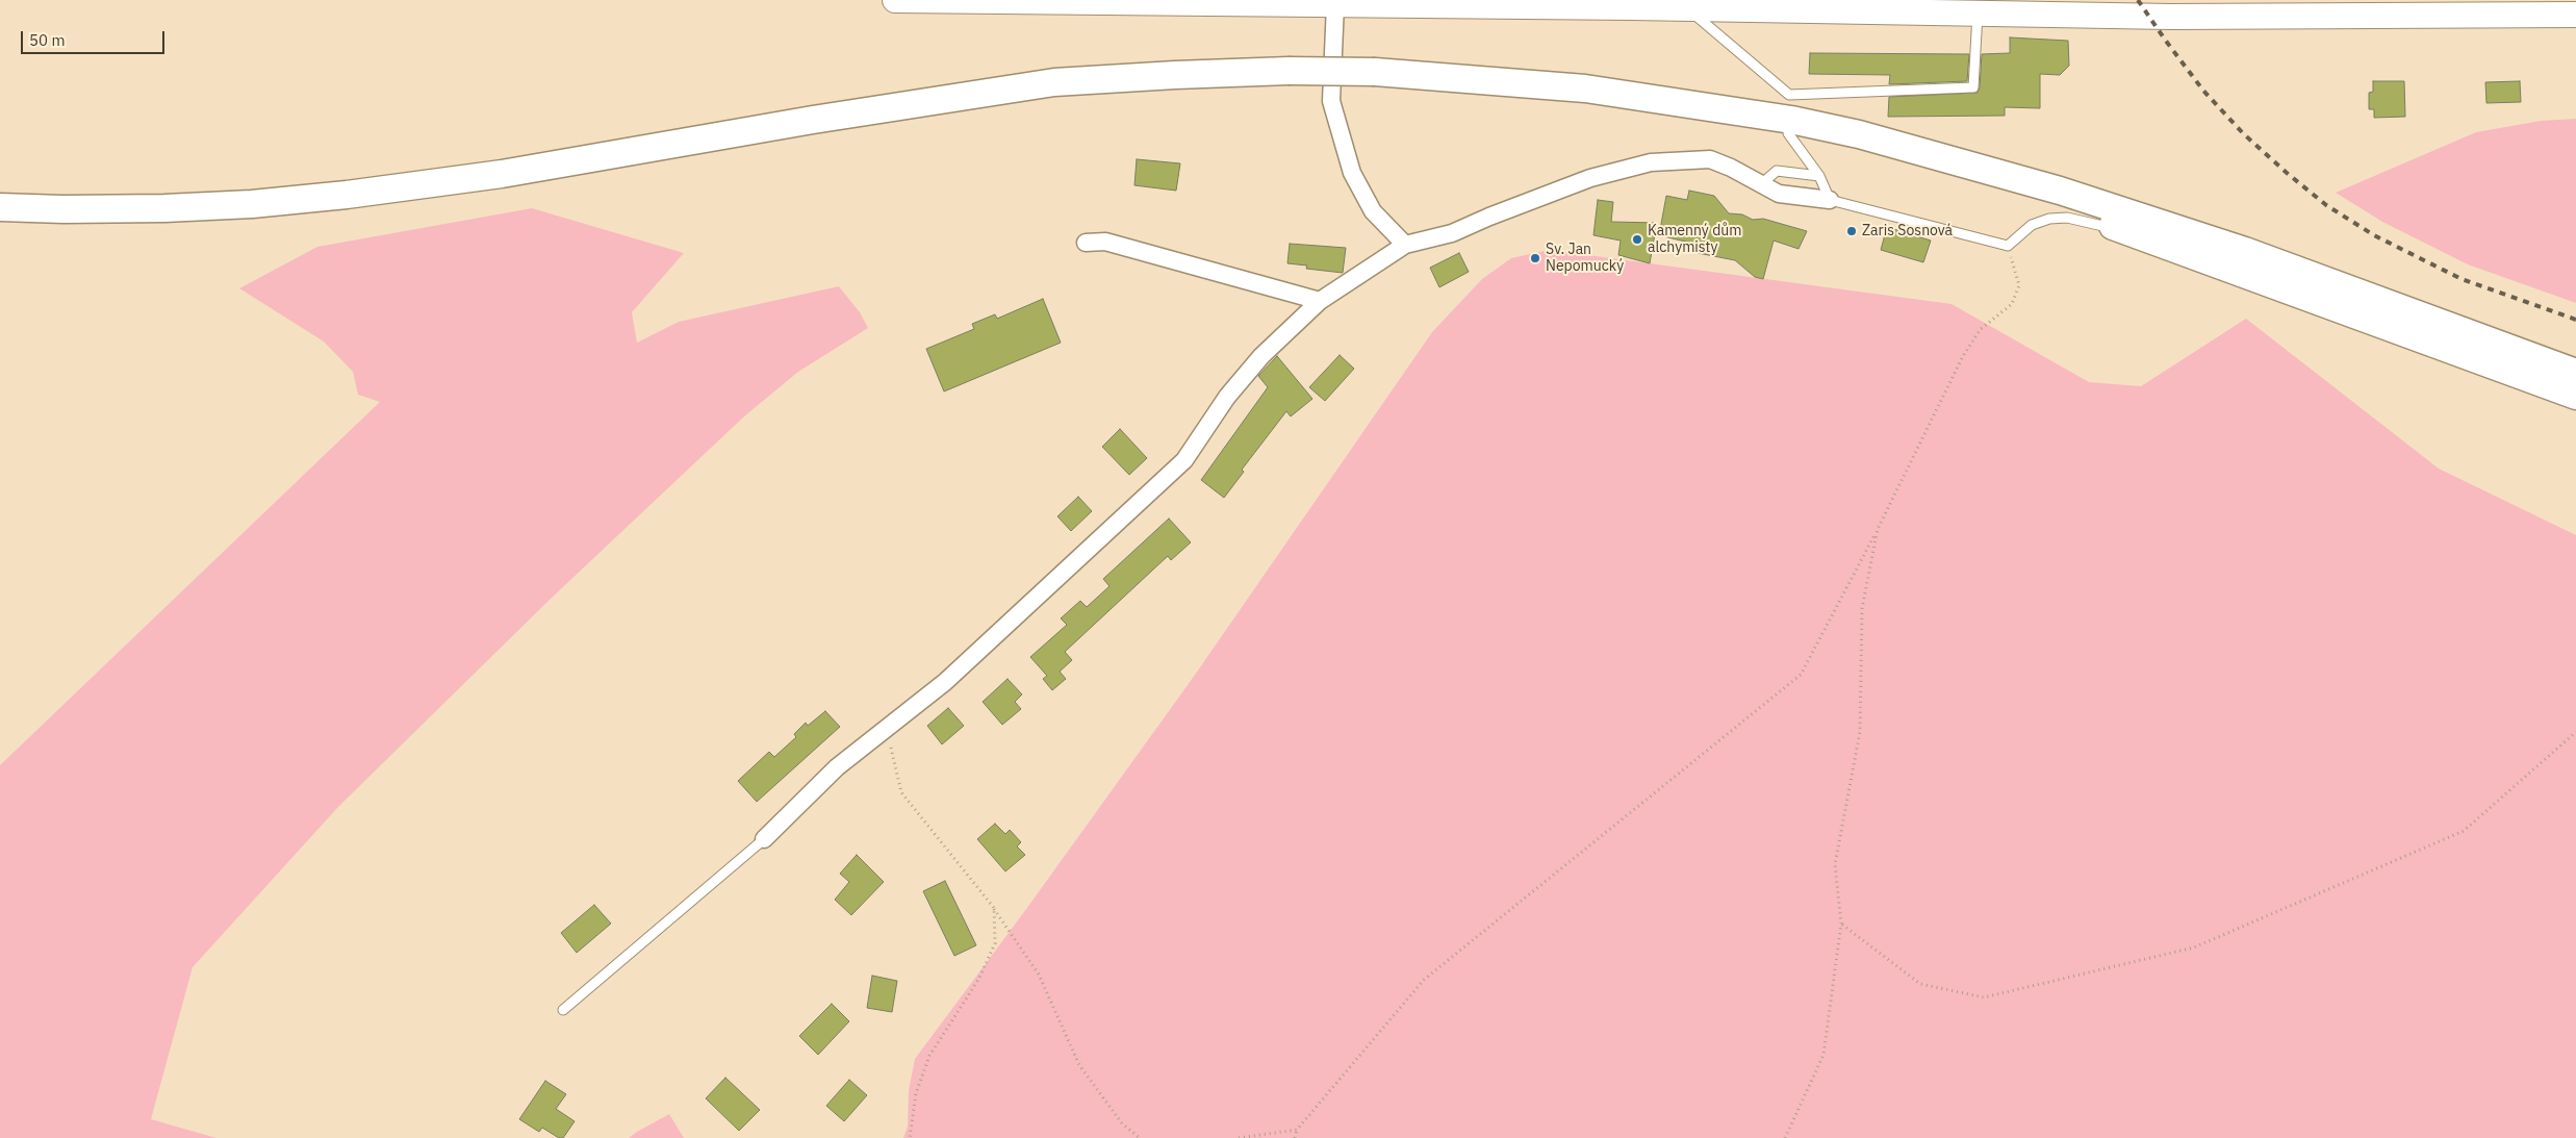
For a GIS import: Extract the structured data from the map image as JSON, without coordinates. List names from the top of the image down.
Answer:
{
  "places": ["Zaris Sosnová", "Kamenný dům alchymisty", "Sv. Jan Nepomucký"],
  "scale_bar": "50 m"
}
